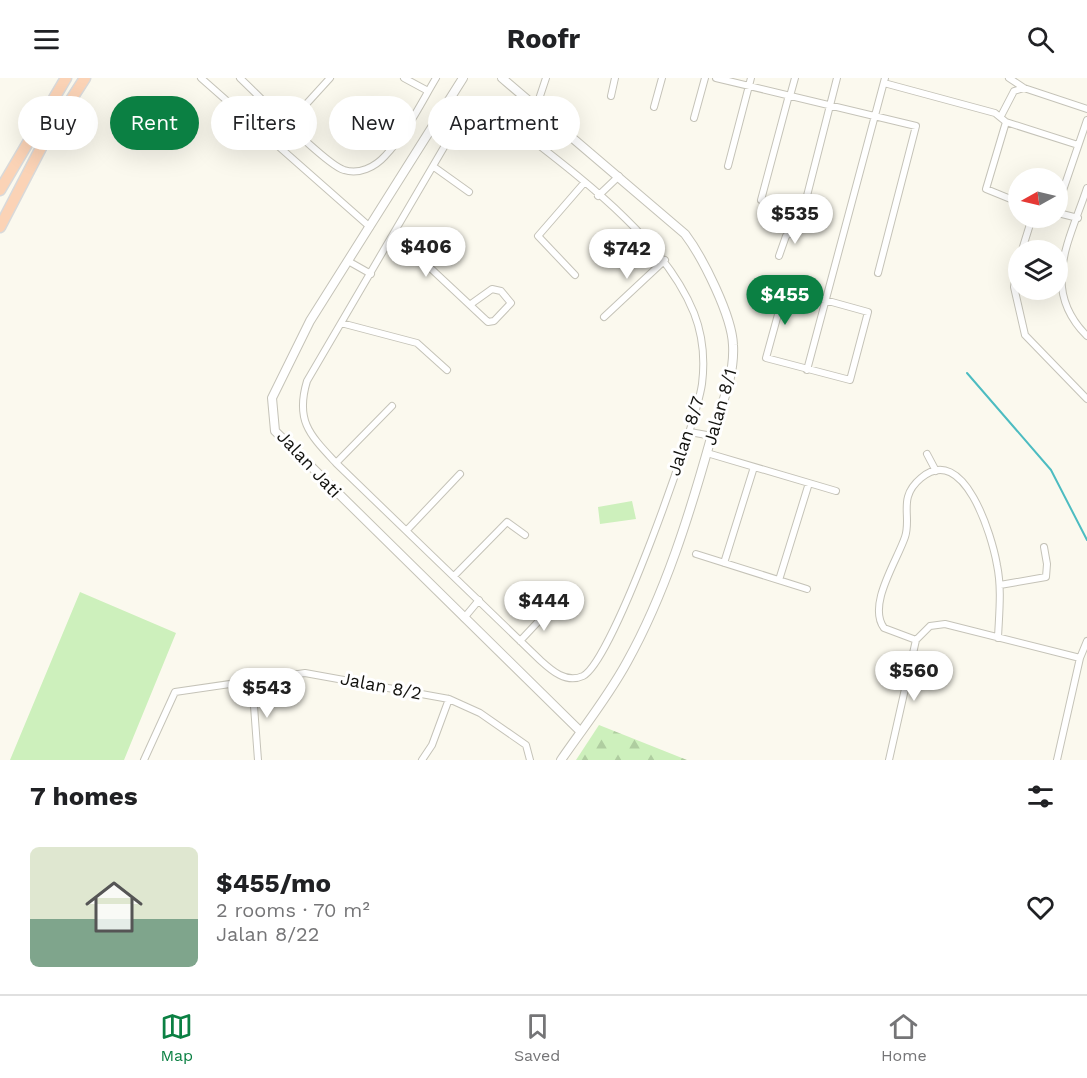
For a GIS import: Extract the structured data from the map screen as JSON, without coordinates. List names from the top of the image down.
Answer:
{
  "streets": {
    "street": [
      "Jalan 8/1",
      "Jalan 8/7",
      "Jalan Jati",
      "Jalan 8/2"
    ]
  },
  "crossings": [
    ["Jalan 8/1", "Jalan Jati"]
  ],
  "north": "left",
  "page": {
    "header": "Roofr",
    "chip": [
      "Buy",
      "Rent",
      "Filters",
      "New",
      "Apartment"
    ],
    "price": [
      "$535",
      "$406",
      "$742",
      "$455",
      "$444",
      "$560",
      "$543"
    ],
    "heading": "7 homes",
    "list": [
      {
        "name": "$455/mo",
        "note": "2 rooms · 70 m² · Jalan 8/22"
      }
    ],
    "tabs": ["Map", "Saved", "Home"]
  }
}
